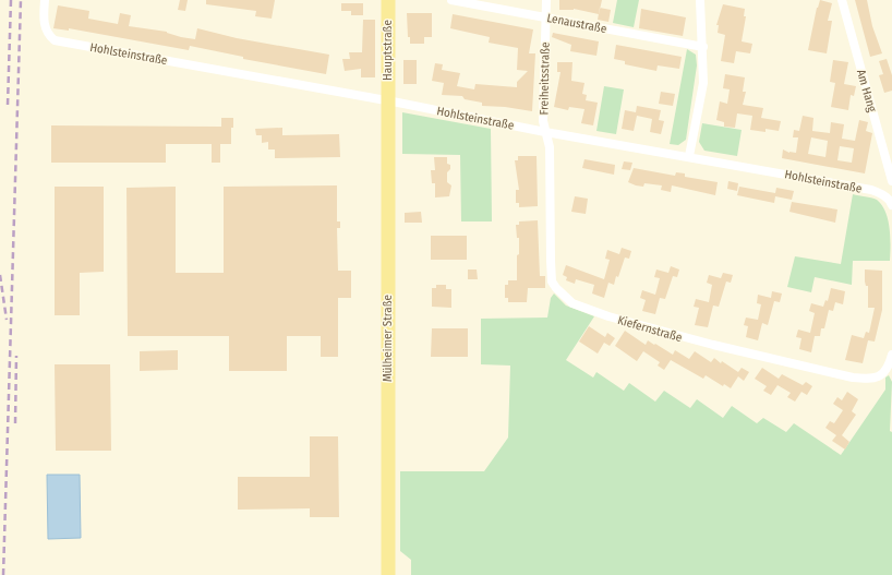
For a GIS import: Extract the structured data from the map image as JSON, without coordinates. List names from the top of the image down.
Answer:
{
  "streets": {
    "main road": ["Hauptstraße", "Mülheimer Straße"],
    "street": [
      "Lenaustraße",
      "Hohlsteinstraße",
      "Freiheitsstraße",
      "Am Hang",
      "Kiefernstraße"
    ]
  },
  "crossings": [
    ["Lenaustraße", "Freiheitsstraße"],
    ["Hauptstraße", "Hohlsteinstraße"],
    ["Hauptstraße", "Mülheimer Straße"],
    ["Hohlsteinstraße", "Freiheitsstraße"],
    ["Hohlsteinstraße", "Kiefernstraße"],
    ["Hohlsteinstraße", "Mülheimer Straße"],
    ["Freiheitsstraße", "Kiefernstraße"]
  ]
}
